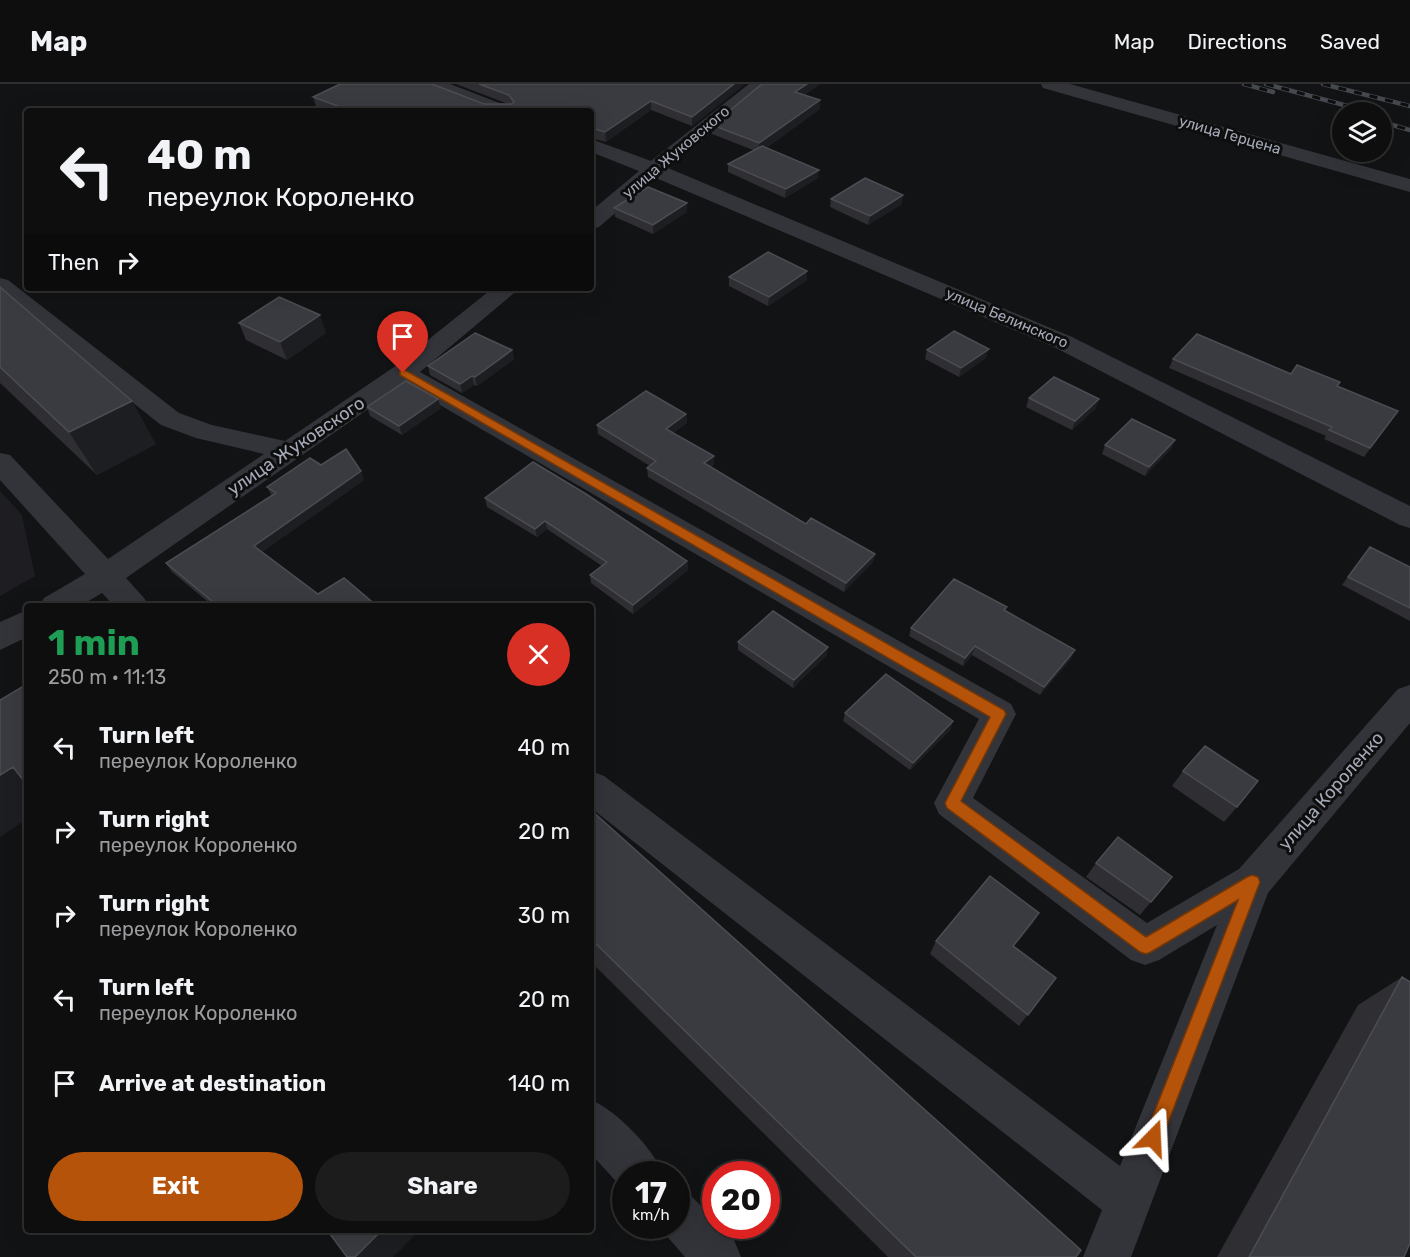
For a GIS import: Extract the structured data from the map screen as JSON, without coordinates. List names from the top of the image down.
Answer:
{
  "streets": {
    "street": [
      "улица Герцена",
      "улица Жуковского",
      "улица Белинского",
      "улица Короленко"
    ]
  },
  "crossings": [
    ["улица Жуковского", "улица Белинского"]
  ],
  "page": {
    "header": "Map",
    "nav": ["Map", "Directions", "Saved"],
    "turn": ["40 m", "переулок Короленко"],
    "then": "Then",
    "heading": ["1 min", "250 m · 11:13"],
    "list": [
      {
        "name": "Turn left",
        "note": "переулок Короленко",
        "value": "40 m"
      },
      {
        "name": "Turn right",
        "note": "переулок Короленко",
        "value": "20 m"
      },
      {
        "name": "Turn right",
        "note": "переулок Короленко",
        "value": "30 m"
      },
      {
        "name": "Turn left",
        "note": "переулок Короленко",
        "value": "20 m"
      },
      {
        "name": "Arrive at destination",
        "value": "140 m"
      }
    ],
    "buttons": ["Exit", "Share"],
    "speed": "17 km/h",
    "limit": "20"
  }
}
